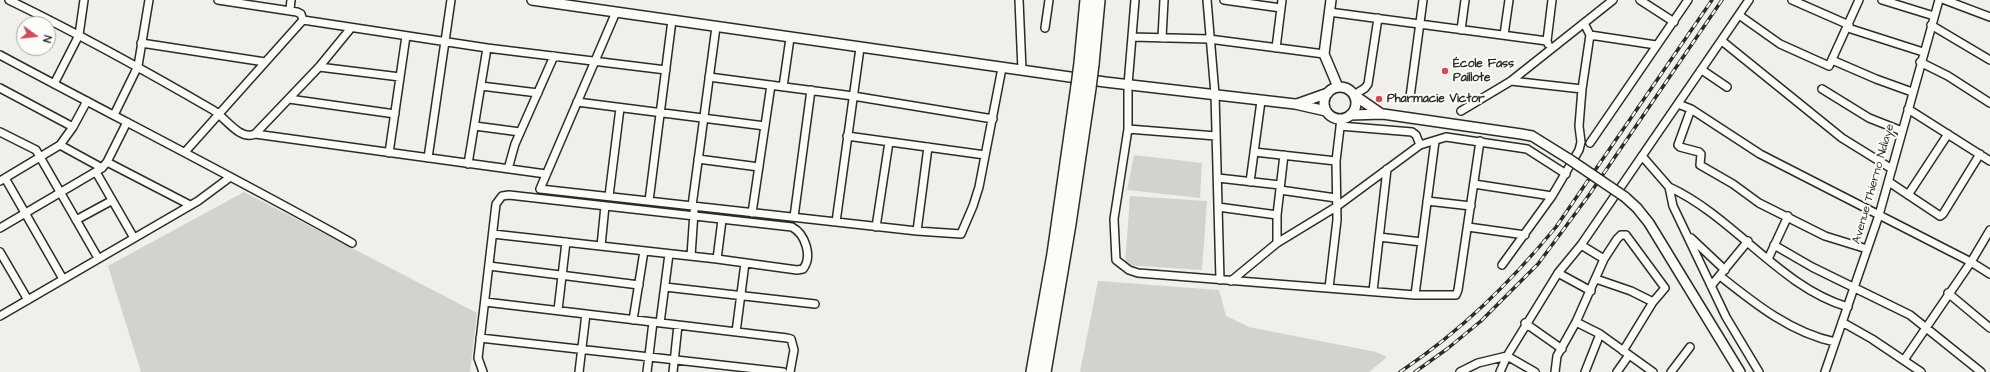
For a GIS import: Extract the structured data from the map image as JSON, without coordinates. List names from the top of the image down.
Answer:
{
  "streets": {
    "street": ["Avenue Thierno Ndiaye"]
  },
  "places": ["École Fass Paillote", "Pharmacie Victor"],
  "north": "right"
}
